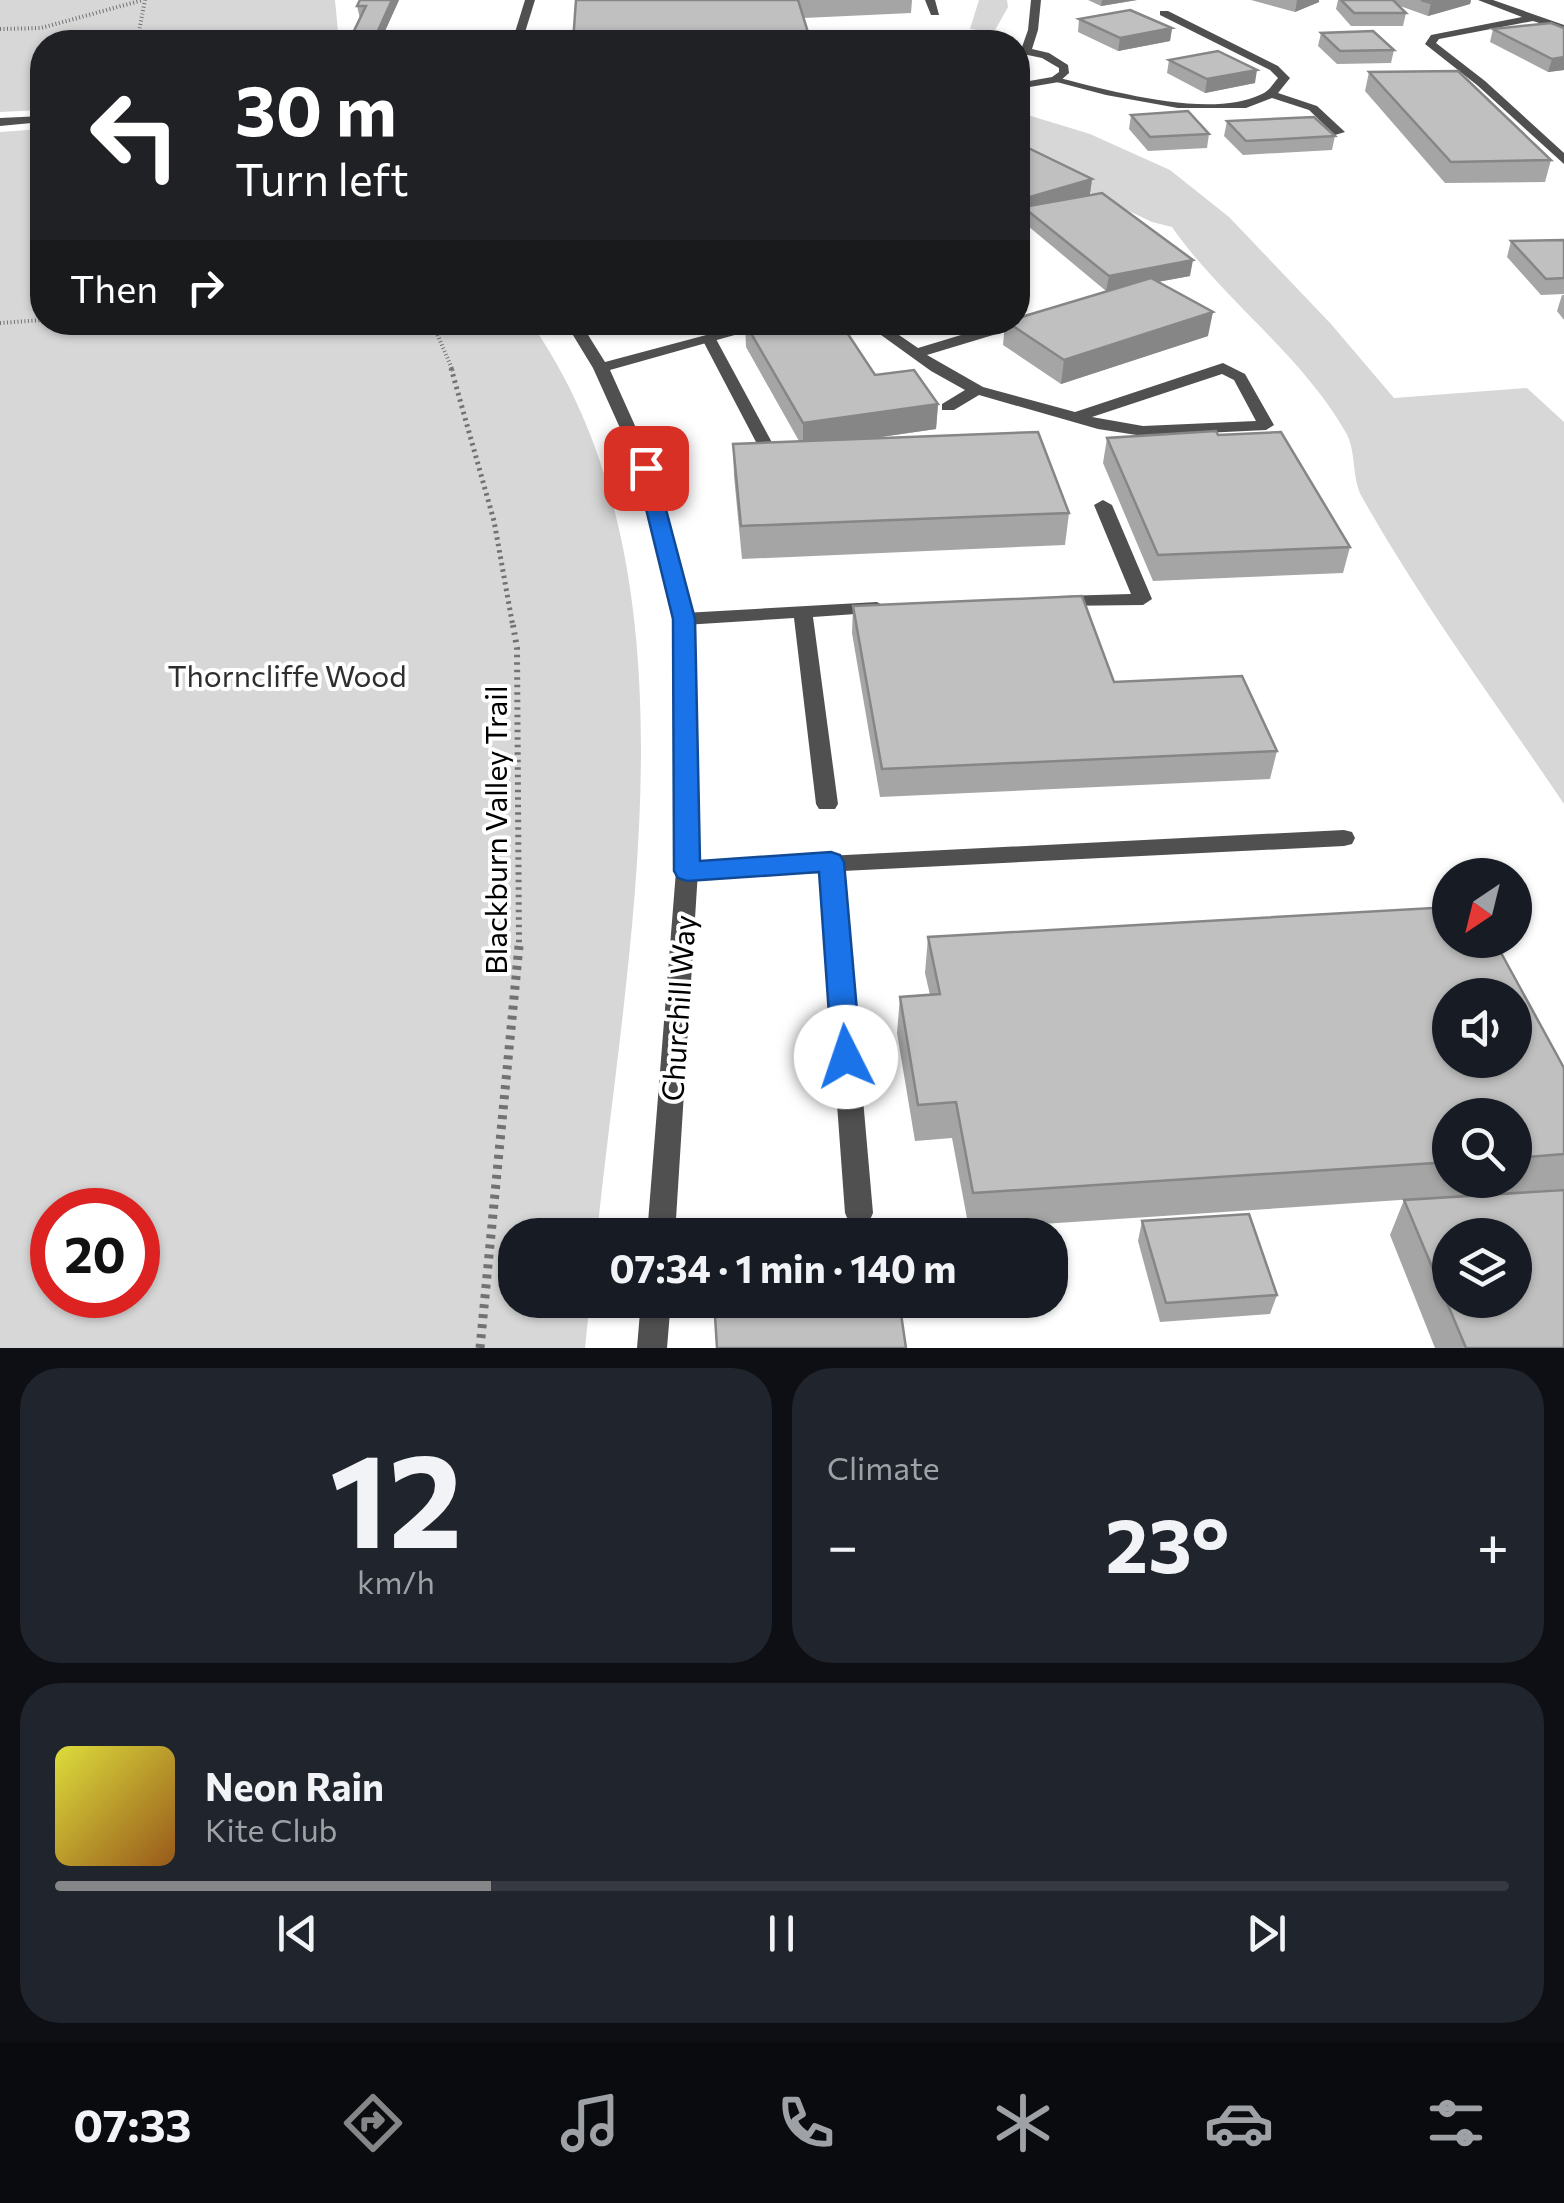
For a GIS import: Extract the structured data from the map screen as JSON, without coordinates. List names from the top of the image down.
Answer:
{
  "streets": {
    "street": ["Churchill Way"],
    "path": ["Blackburn Valley Trail"]
  },
  "parks": ["Thorncliffe Wood"],
  "north": "bottom left",
  "page": {
    "turn": ["30 m", "Turn left"],
    "then": "Then",
    "limit": "20",
    "trip": "07:34 · 1 min · 140 m",
    "tile": [
      ["12", "km/h"],
      "Climate"
    ],
    "heat": ["−", "23°", "+"],
    "song": ["Neon Rain", "Kite Club"],
    "tabs": "07:33"
  }
}
